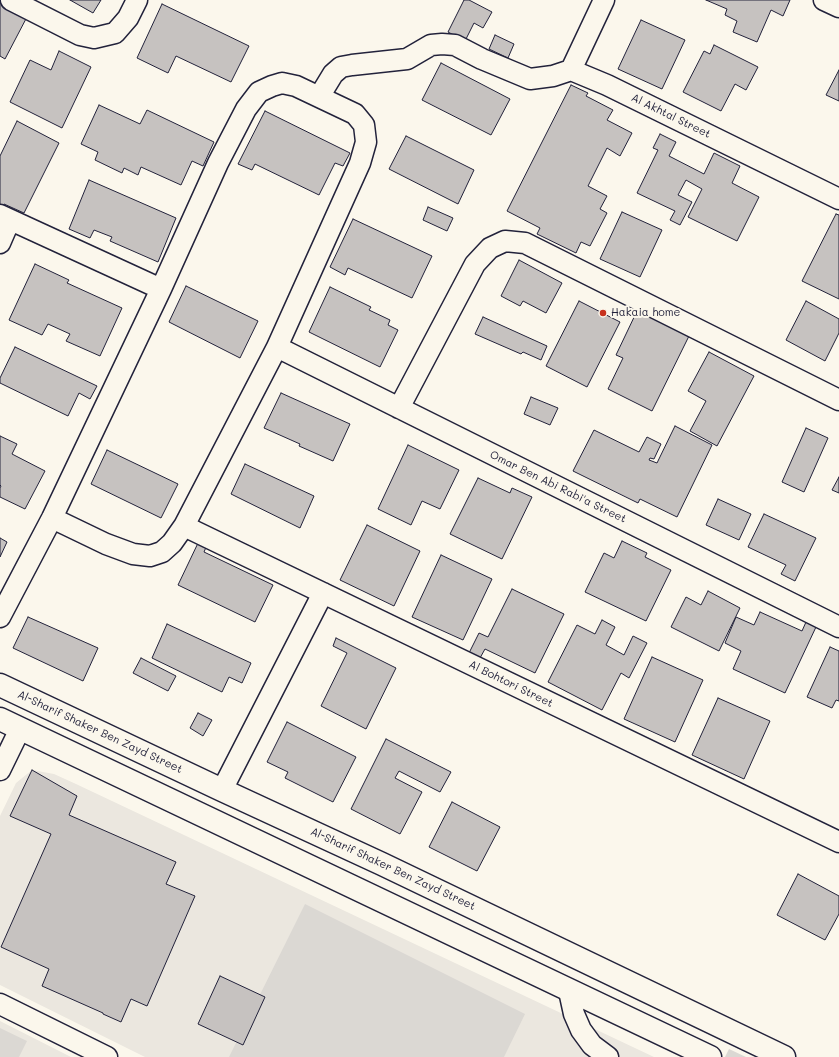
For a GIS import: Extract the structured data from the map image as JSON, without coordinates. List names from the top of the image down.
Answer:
{
  "streets": {
    "main road": ["Al-Sharif Shaker Ben Zayd Street"],
    "street": ["Al Akhtal Street", "Omar Ben Abi Rabi'a Street", "Al Bohtori Street"]
  },
  "places": ["Hakaia home"]
}
